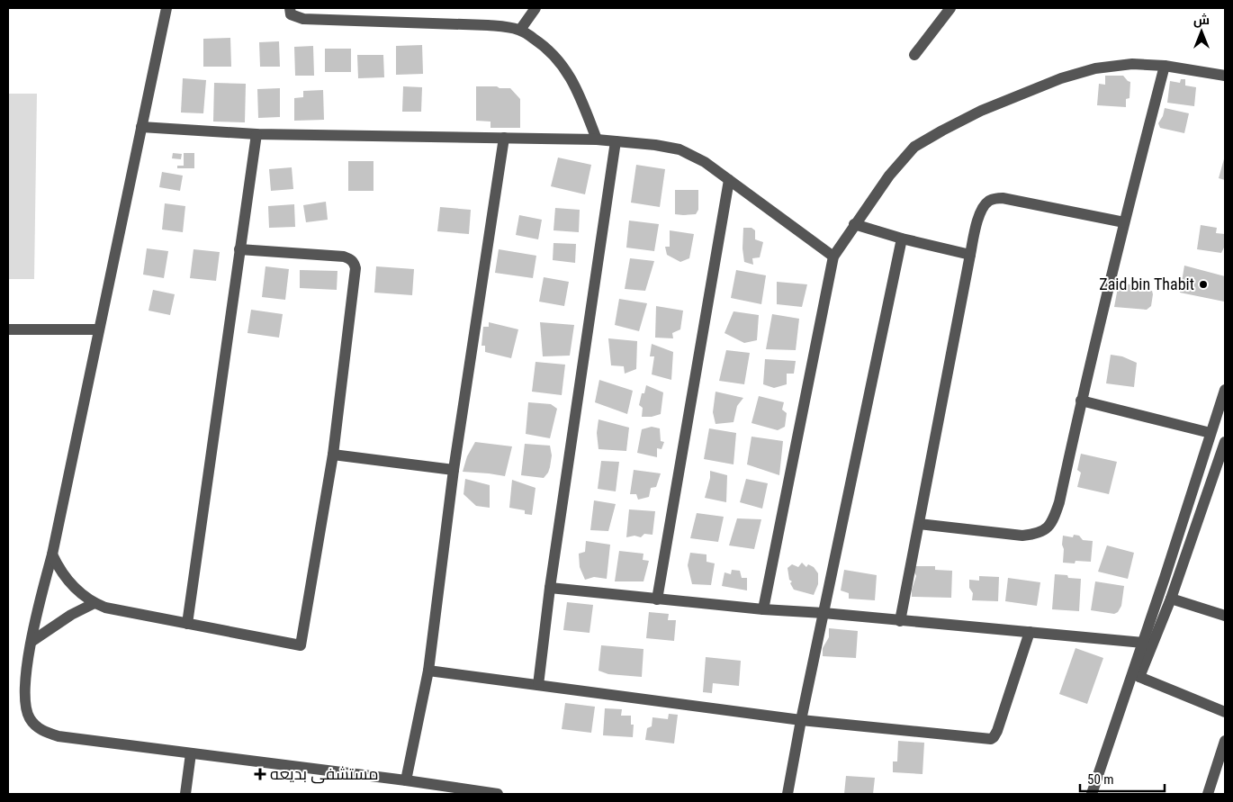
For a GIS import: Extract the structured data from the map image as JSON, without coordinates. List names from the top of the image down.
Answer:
{
  "places": {
    "other": ["Zaid bin Thabit"],
    "health": ["مستشفى بديعه"]
  },
  "scale_bar": "50 m",
  "north": "top"
}
